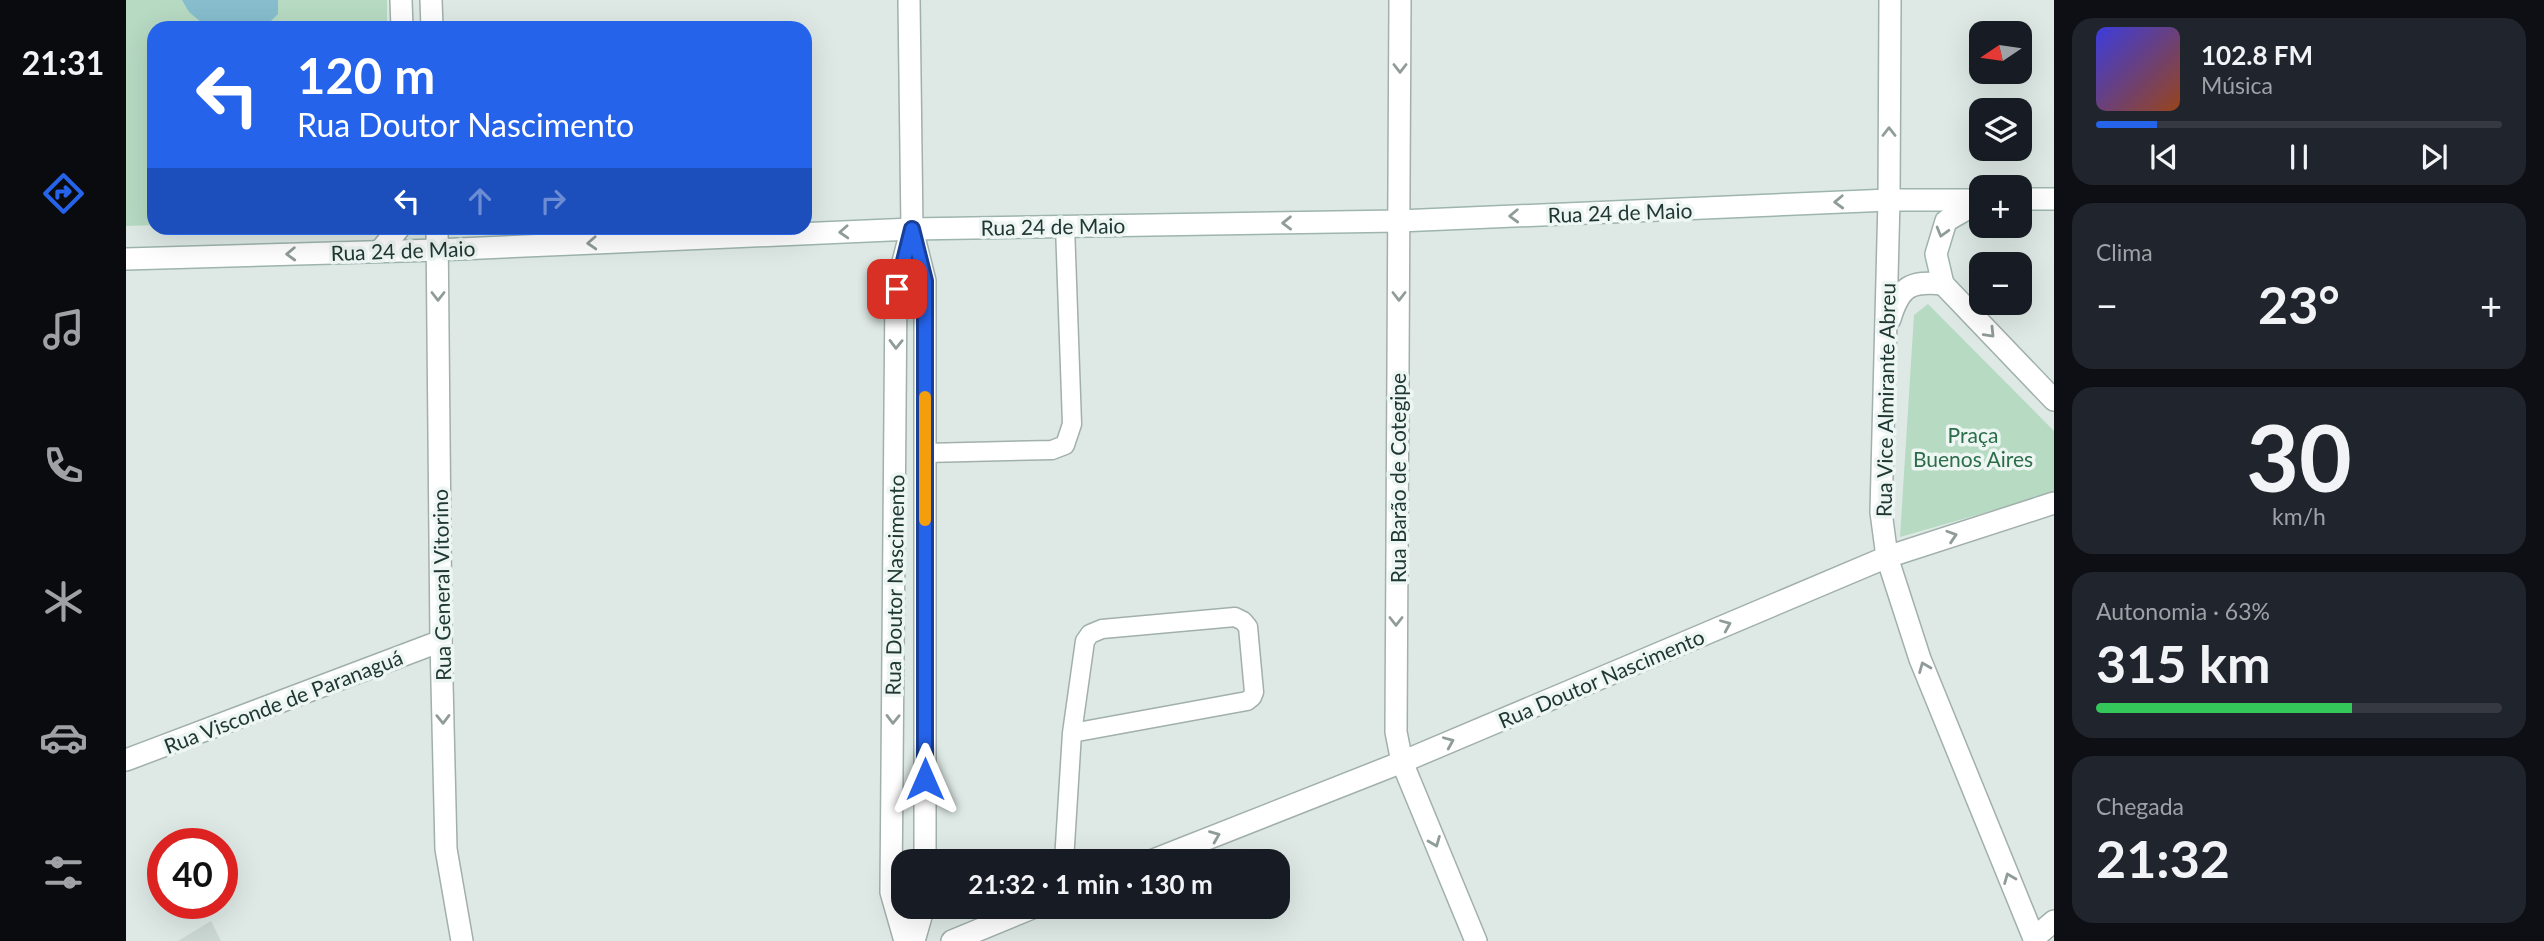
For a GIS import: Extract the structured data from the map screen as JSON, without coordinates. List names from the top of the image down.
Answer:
{
  "streets": {
    "street": [
      "Rua 24 de Maio",
      "Rua Vice Almirante Abreu",
      "Rua Barão de Cotegipe",
      "Rua General Vitorino",
      "Rua Doutor Nascimento",
      "Rua Visconde de Paranaguá"
    ]
  },
  "crossings": [
    ["Rua 24 de Maio", "Rua Vice Almirante Abreu"],
    ["Rua 24 de Maio", "Rua Barão de Cotegipe"],
    ["Rua 24 de Maio", "Rua General Vitorino"],
    ["Rua 24 de Maio", "Rua Doutor Nascimento"],
    ["Rua Vice Almirante Abreu", "Rua Doutor Nascimento"],
    ["Rua Barão de Cotegipe", "Rua Doutor Nascimento"],
    ["Rua General Vitorino", "Rua Visconde de Paranaguá"]
  ],
  "one_way": [
    "Rua 24 de Maio",
    "Rua Vice Almirante Abreu",
    "Rua Barão de Cotegipe",
    "Rua General Vitorino"
  ],
  "parks": ["Praça Buenos Aires"],
  "north": "left",
  "page": {
    "tabs": "21:31",
    "map_buttons": ["+", "−"],
    "turn": ["120 m", "Rua Doutor Nascimento"],
    "song": ["102.8 FM", "Música"],
    "tile": [
      "Clima",
      ["30", "km/h"],
      ["Autonomia · 63%", "315 km"],
      ["Chegada", "21:32"]
    ],
    "heat": ["−", "23°", "+"],
    "limit": "40",
    "trip": "21:32 · 1 min · 130 m"
  }
}
